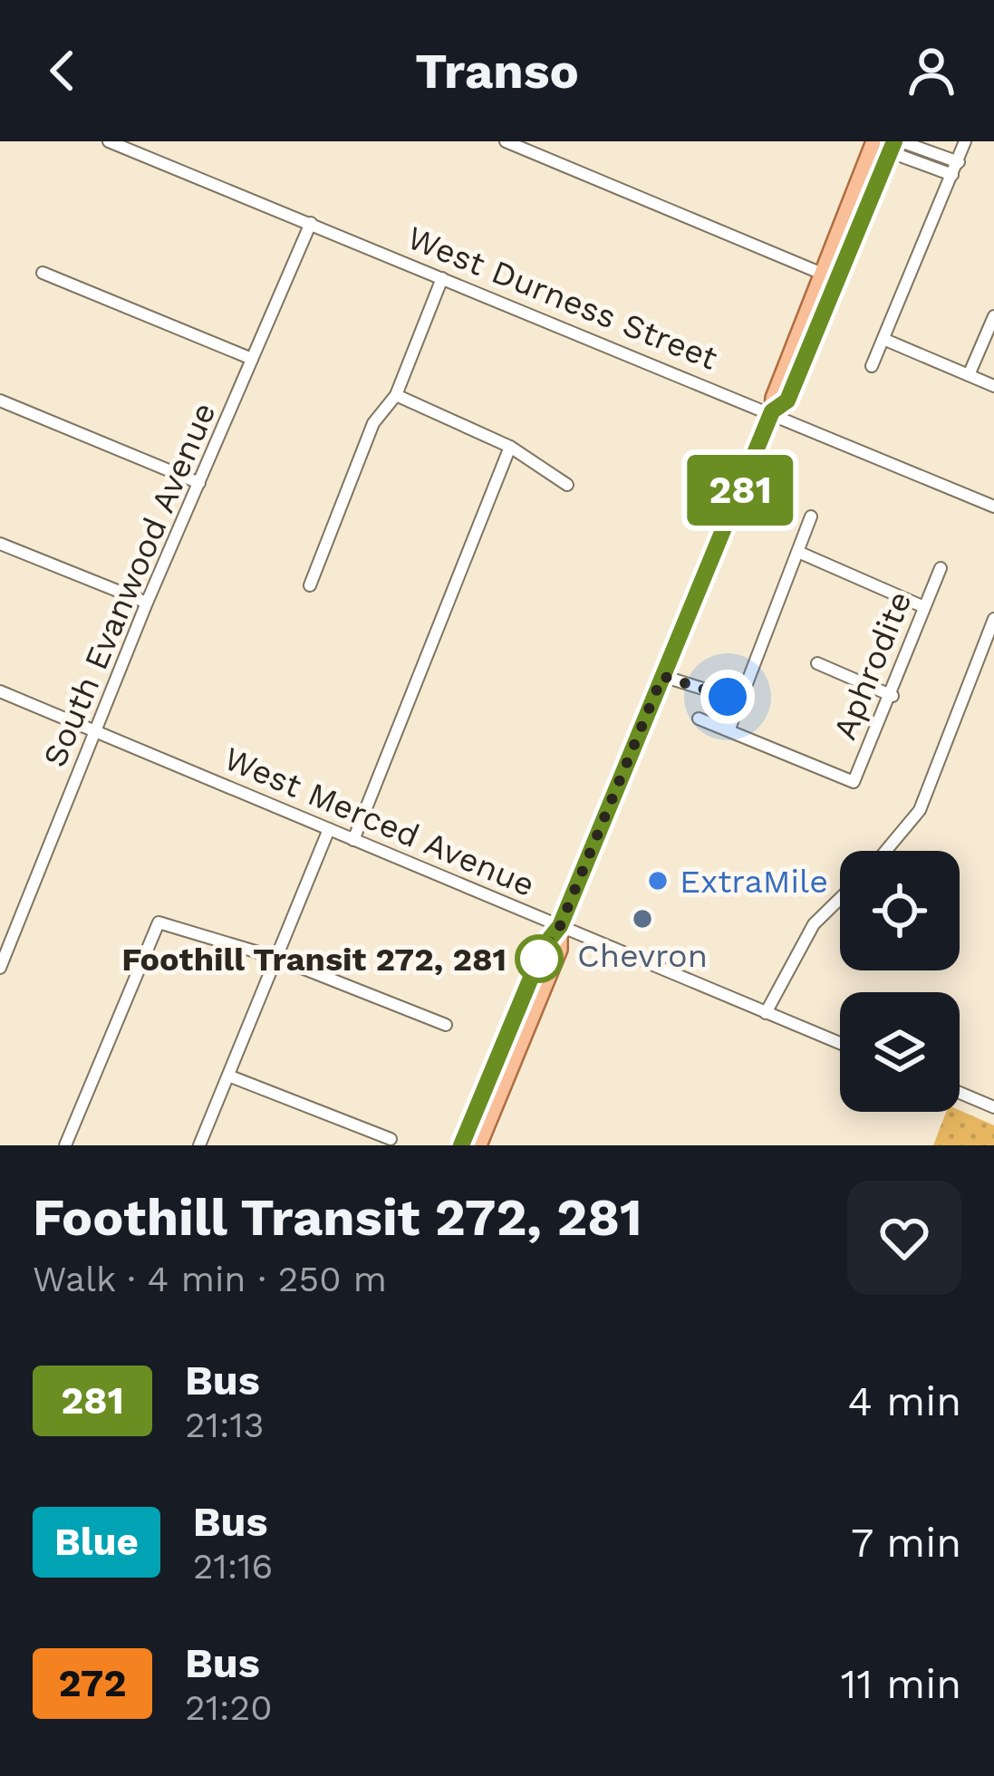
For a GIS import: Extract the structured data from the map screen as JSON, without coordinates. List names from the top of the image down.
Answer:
{
  "streets": {
    "street": [
      "West Durness Street",
      "South Evanwood Avenue",
      "Aphrodite",
      "West Merced Avenue"
    ]
  },
  "crossings": [
    ["West Durness Street", "South Evanwood Avenue"],
    ["South Evanwood Avenue", "West Merced Avenue"]
  ],
  "places": ["ExtraMile", "Chevron", "Foothill Transit 272, 281"],
  "lines": ["bus line 281"],
  "page": {
    "header": "Transo",
    "on_map": "281",
    "heading": ["Foothill Transit 272, 281", "Walk · 4 min · 250 m"],
    "list": [
      {
        "mark": "281",
        "name": "Bus",
        "note": "21:13",
        "value": "4 min"
      },
      {
        "mark": "Blue",
        "name": "Bus",
        "note": "21:16",
        "value": "7 min"
      },
      {
        "mark": "272",
        "name": "Bus",
        "note": "21:20",
        "value": "11 min"
      }
    ]
  }
}
